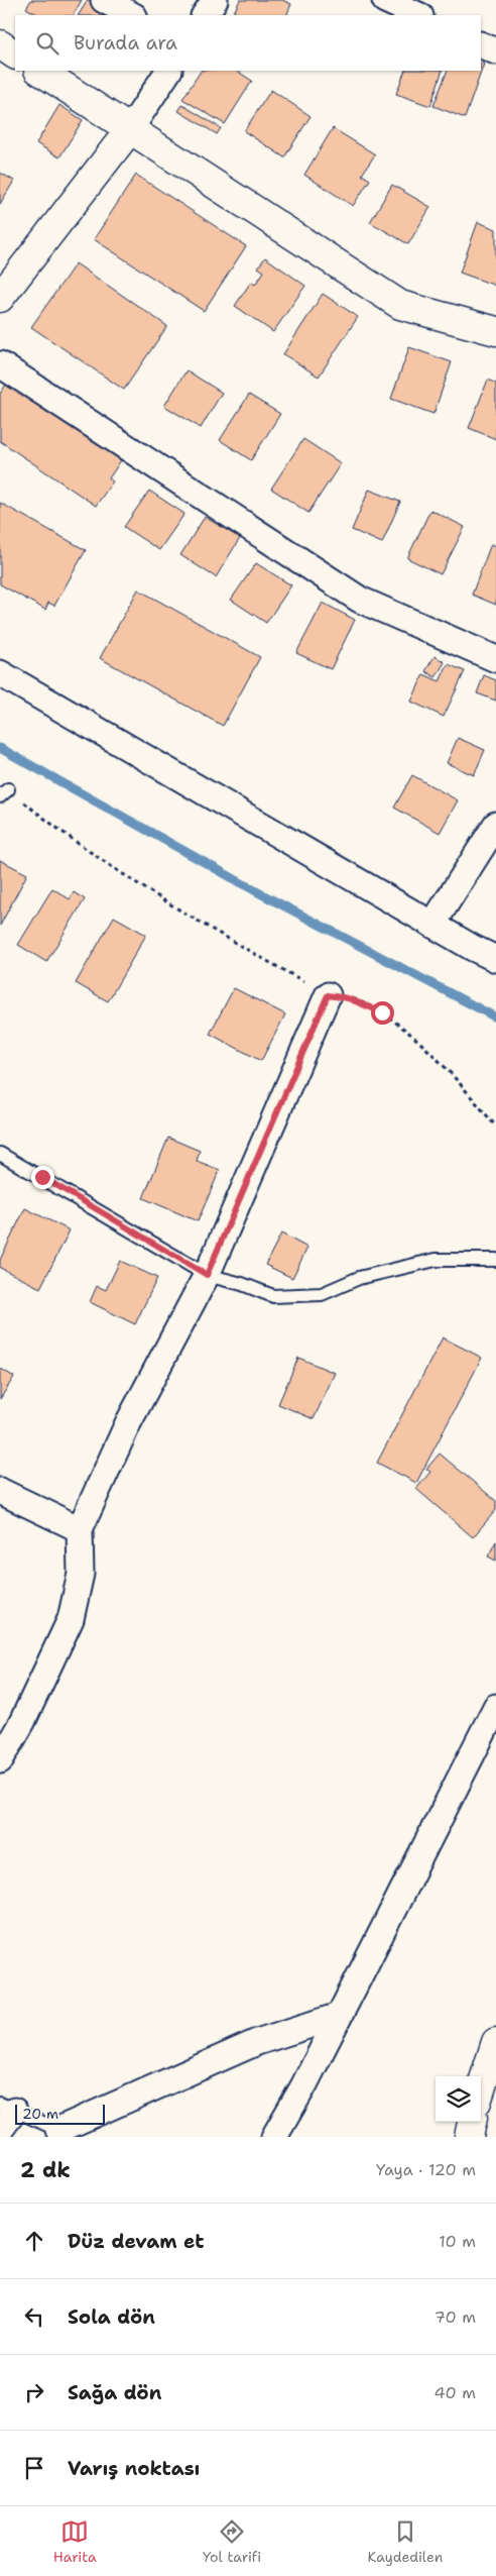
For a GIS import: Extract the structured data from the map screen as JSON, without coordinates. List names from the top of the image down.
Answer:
{
  "scale_bar": "20 m",
  "page": {
    "search": "Burada ara",
    "scale": "20 m",
    "heading": ["2 dk", "Yaya · 120 m"],
    "list": [
      ["Düz devam et", "10 m"],
      ["Sola dön", "70 m"],
      ["Sağa dön", "40 m"],
      "Varış noktası"
    ],
    "nav": ["Harita", "Yol tarifi", "Kaydedilen"]
  }
}
